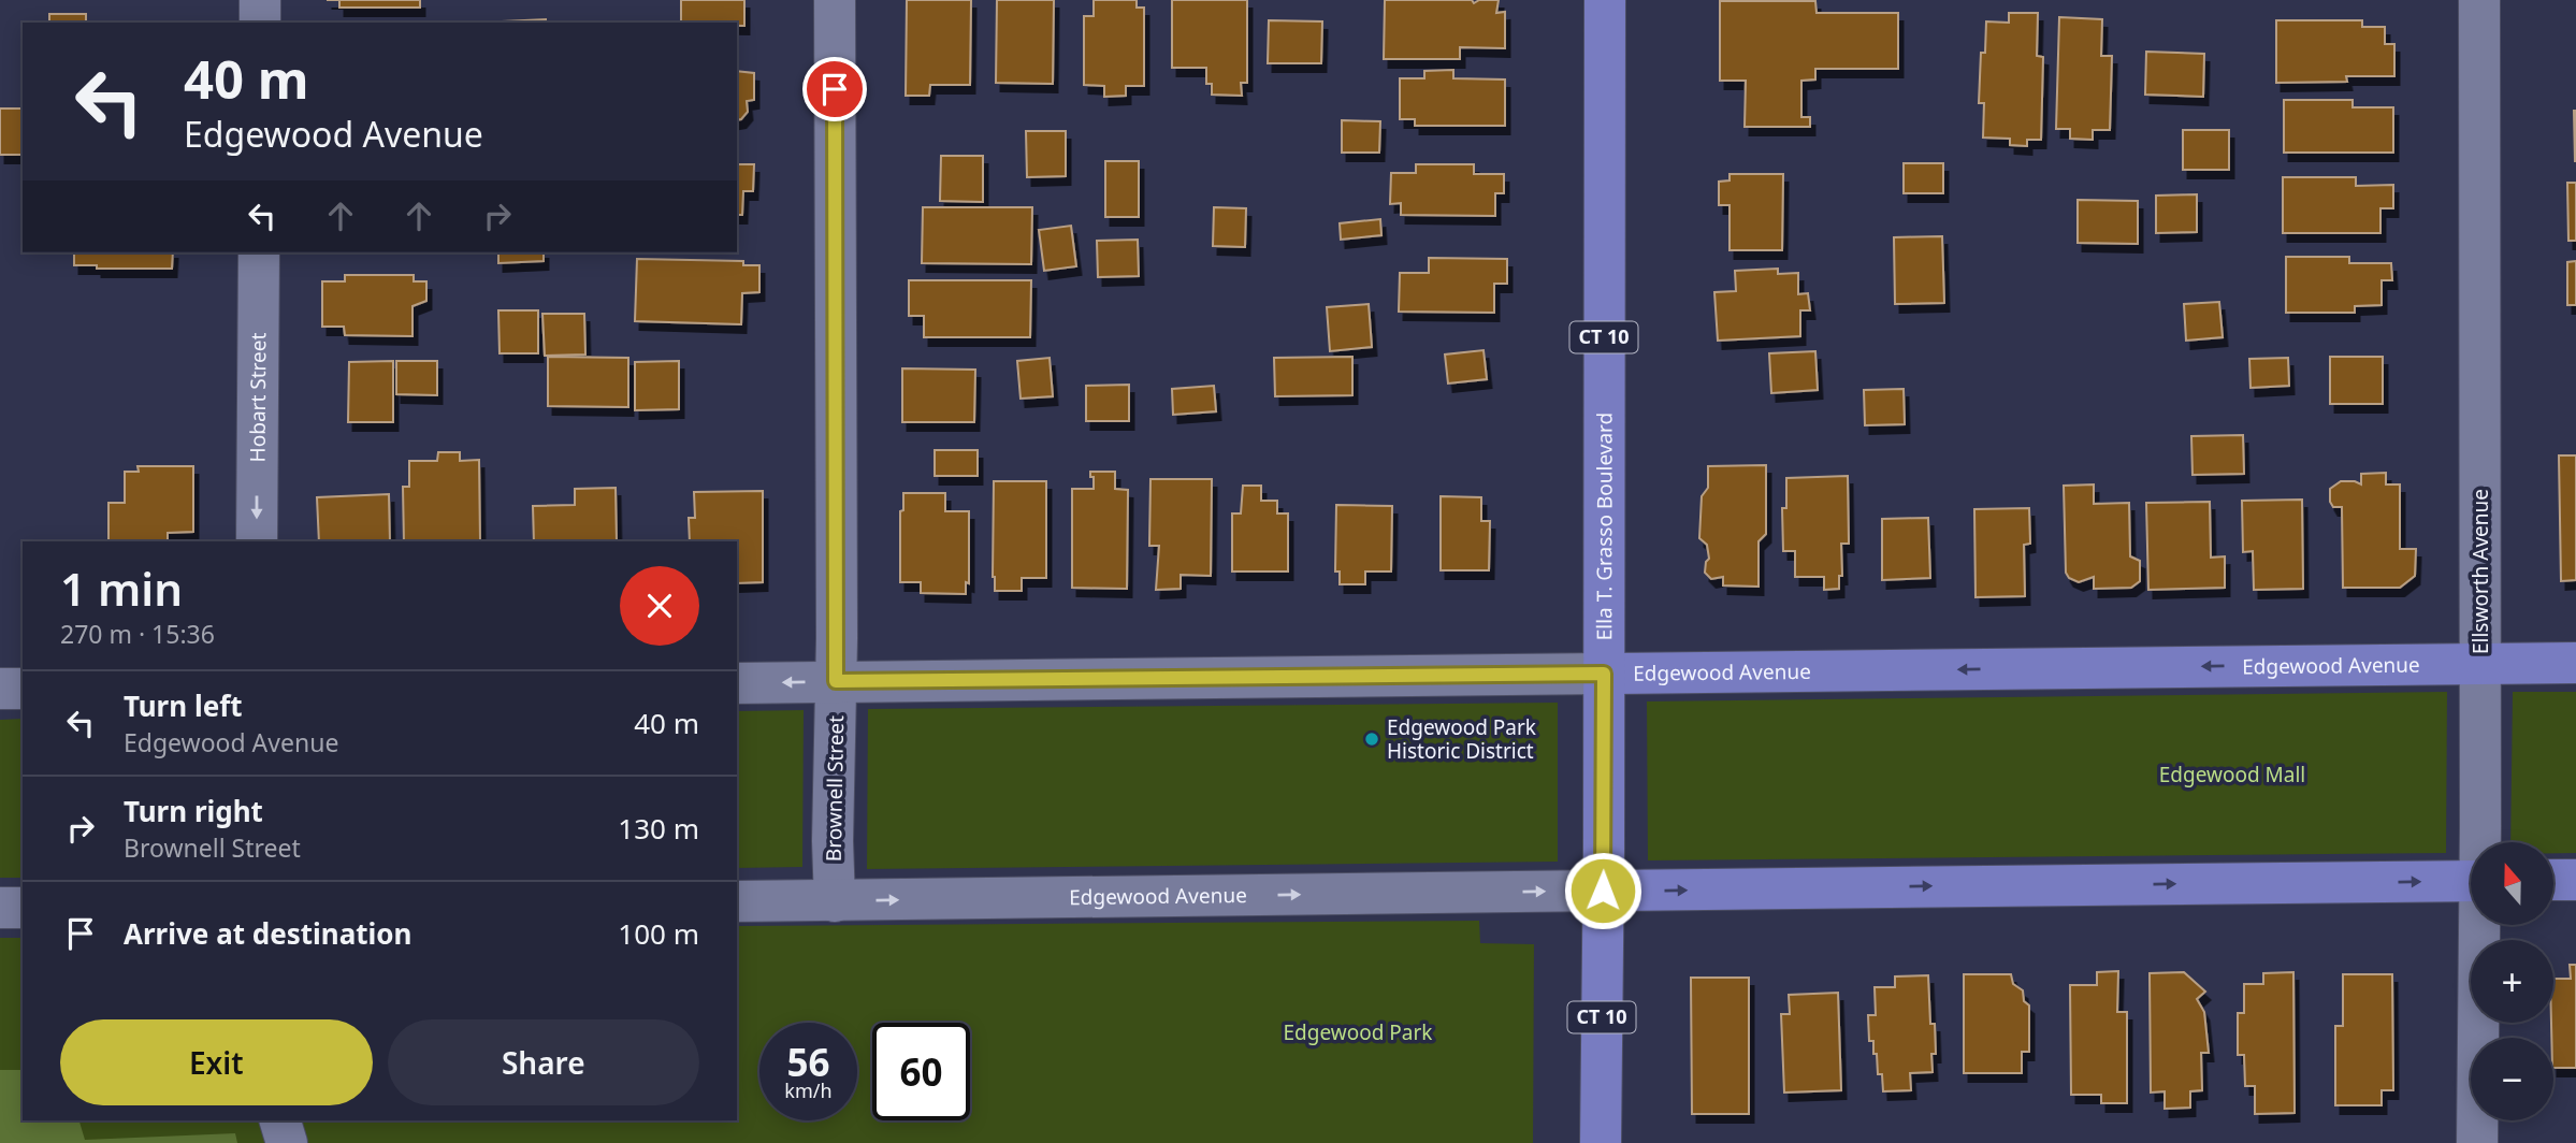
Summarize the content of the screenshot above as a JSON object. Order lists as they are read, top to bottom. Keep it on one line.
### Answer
{"streets":{"main road":["CT 10","Ella T. Grasso Boulevard","Edgewood Avenue"],"street":["Hobart Street","Ellsworth Avenue","Brownell Street"]},"crossings":[["Ella T. Grasso Boulevard","Edgewood Avenue"],["Ellsworth Avenue","Edgewood Avenue"],["Edgewood Avenue","Brownell Street"]],"one_way":["Hobart Street"],"parks":["Edgewood Mall","Edgewood Park"],"places":["Edgewood Park Historic District"],"north":"top","page":{"turn":["40 m","Edgewood Avenue"],"heading":["1 min","270 m · 15:36"],"list":[{"name":"Turn left","note":"Edgewood Avenue","value":"40 m"},{"name":"Turn right","note":"Brownell Street","value":"130 m"},{"name":"Arrive at destination","value":"100 m"}],"map_buttons":["+","−"],"buttons":["Exit","Share"],"speed":"56 km/h","limit":"60"}}
